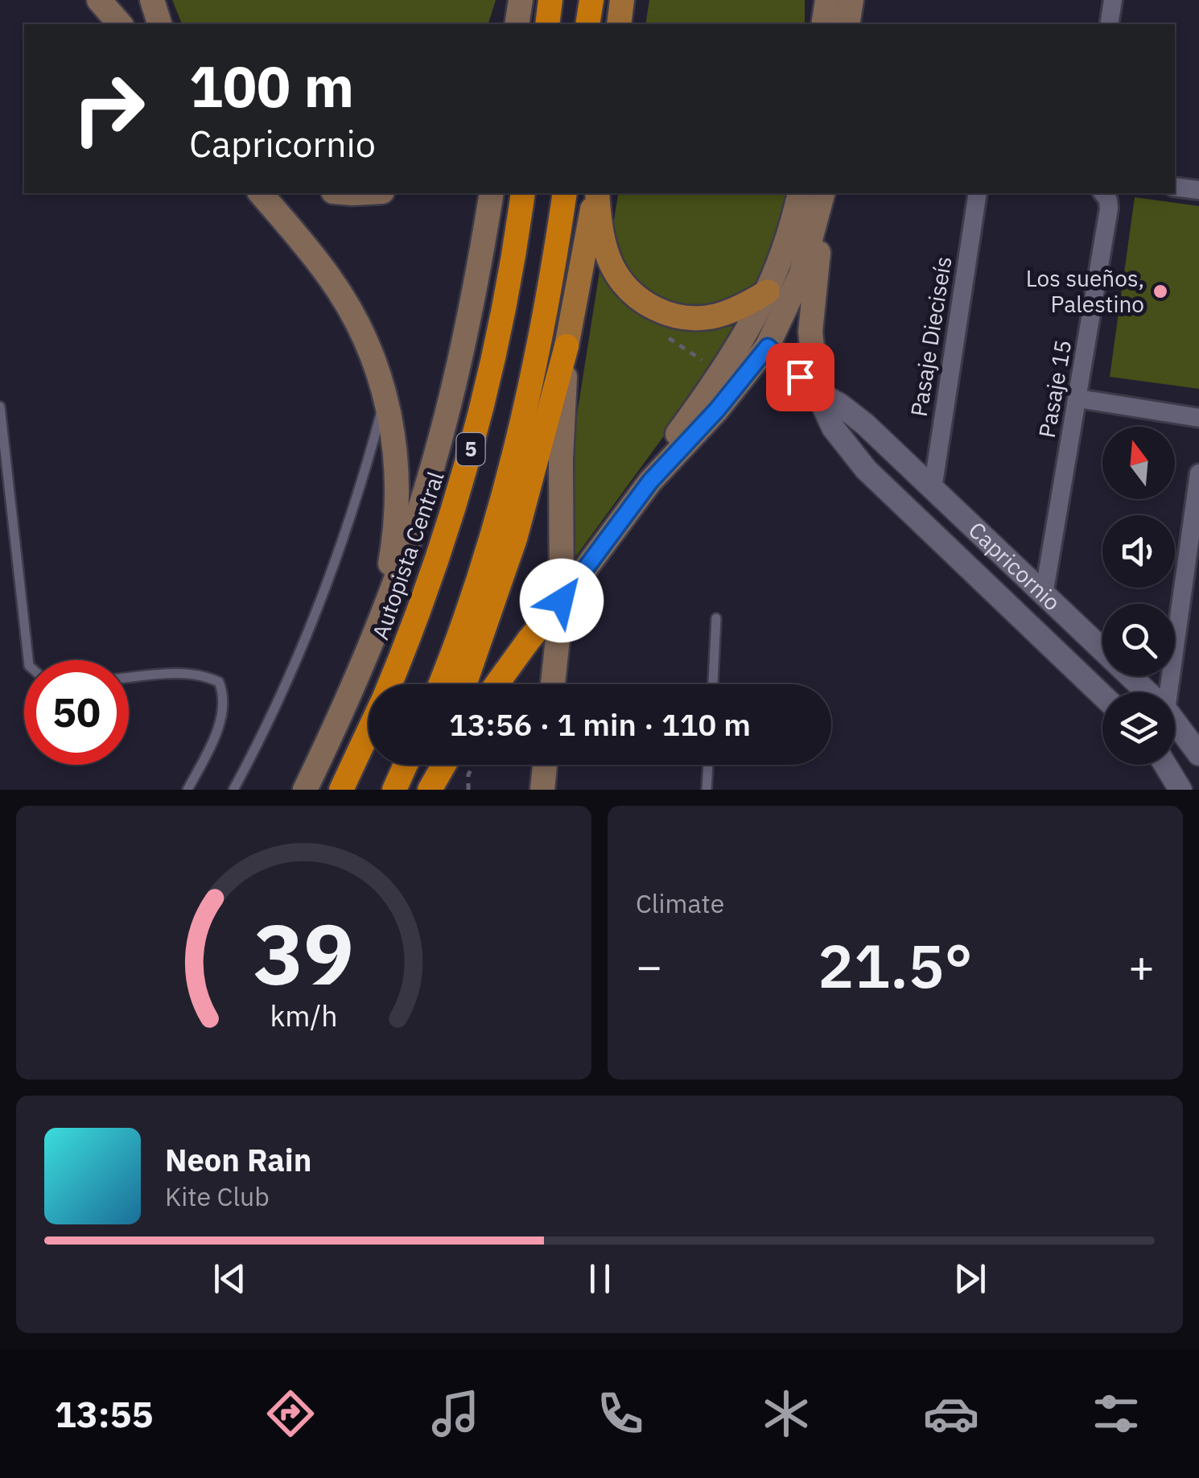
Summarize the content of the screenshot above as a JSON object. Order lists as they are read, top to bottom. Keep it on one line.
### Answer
{"streets":{"highway":["5","Autopista Central"],"street":["Pasaje Dieciseís","Pasaje 15","Capricornio"]},"crossings":[["Pasaje Dieciseís","Capricornio"],["Pasaje 15","Capricornio"]],"places":["Los sueños, Palestino"],"north":"top","page":{"turn":["100 m","Capricornio"],"limit":"50","trip":"13:56 · 1 min · 110 m","tile":"Climate","heat":["−","21.5°","+"],"song":["Neon Rain","Kite Club"],"tabs":"13:55","gauge":["39","km/h"]}}
